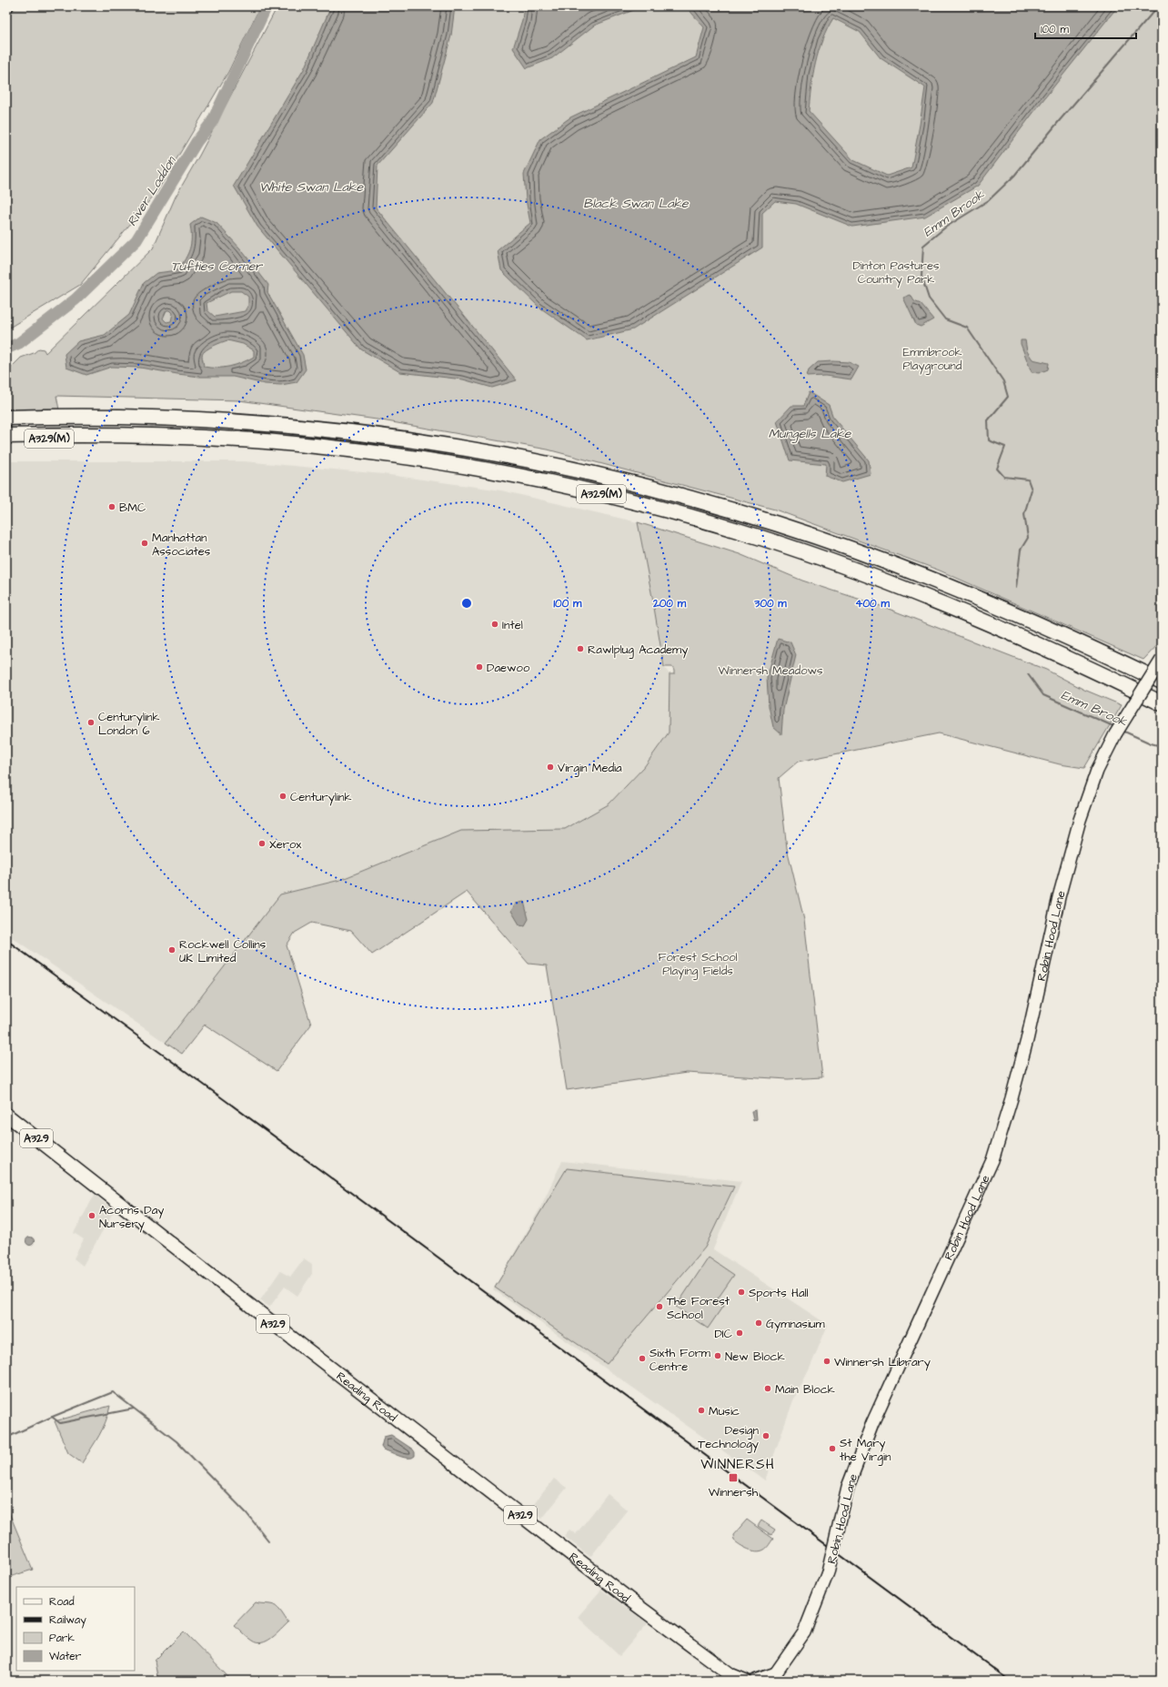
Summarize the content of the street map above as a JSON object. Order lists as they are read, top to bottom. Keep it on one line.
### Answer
{"streets":{"highway":["A329(M)"],"main road":["Robin Hood Lane","A329","Reading Road"]},"districts":["WINNERSH"],"water":["White Swan Lake","River Loddon","Black Swan Lake","Emm Brook","Tufties Corner","Mungells Lake"],"parks":["Dinton Pastures Country Park","Emmbrook Playground","Winnersh Meadows","Forest School Playing Fields"],"places":{"other":["BMC","Manhattan Associates","Intel","Rawlplug Academy","Daewoo","Centurylink London 6","Virgin Media","Centurylink","Xerox","Rockwell Collins UK Limited","Acorns Day Nursery","Sports Hall","The Forest School","Gymnasium","DIC","New Block","Sixth Form Centre","Winnersh Library","Main Block","Music","Design Technology","St Mary the Virgin"],"transit":["Winnersh"]},"legend":["Road","Railway","Park","Water"],"scale_bar":"100 m","rings":["100 m","200 m","300 m","400 m"]}
